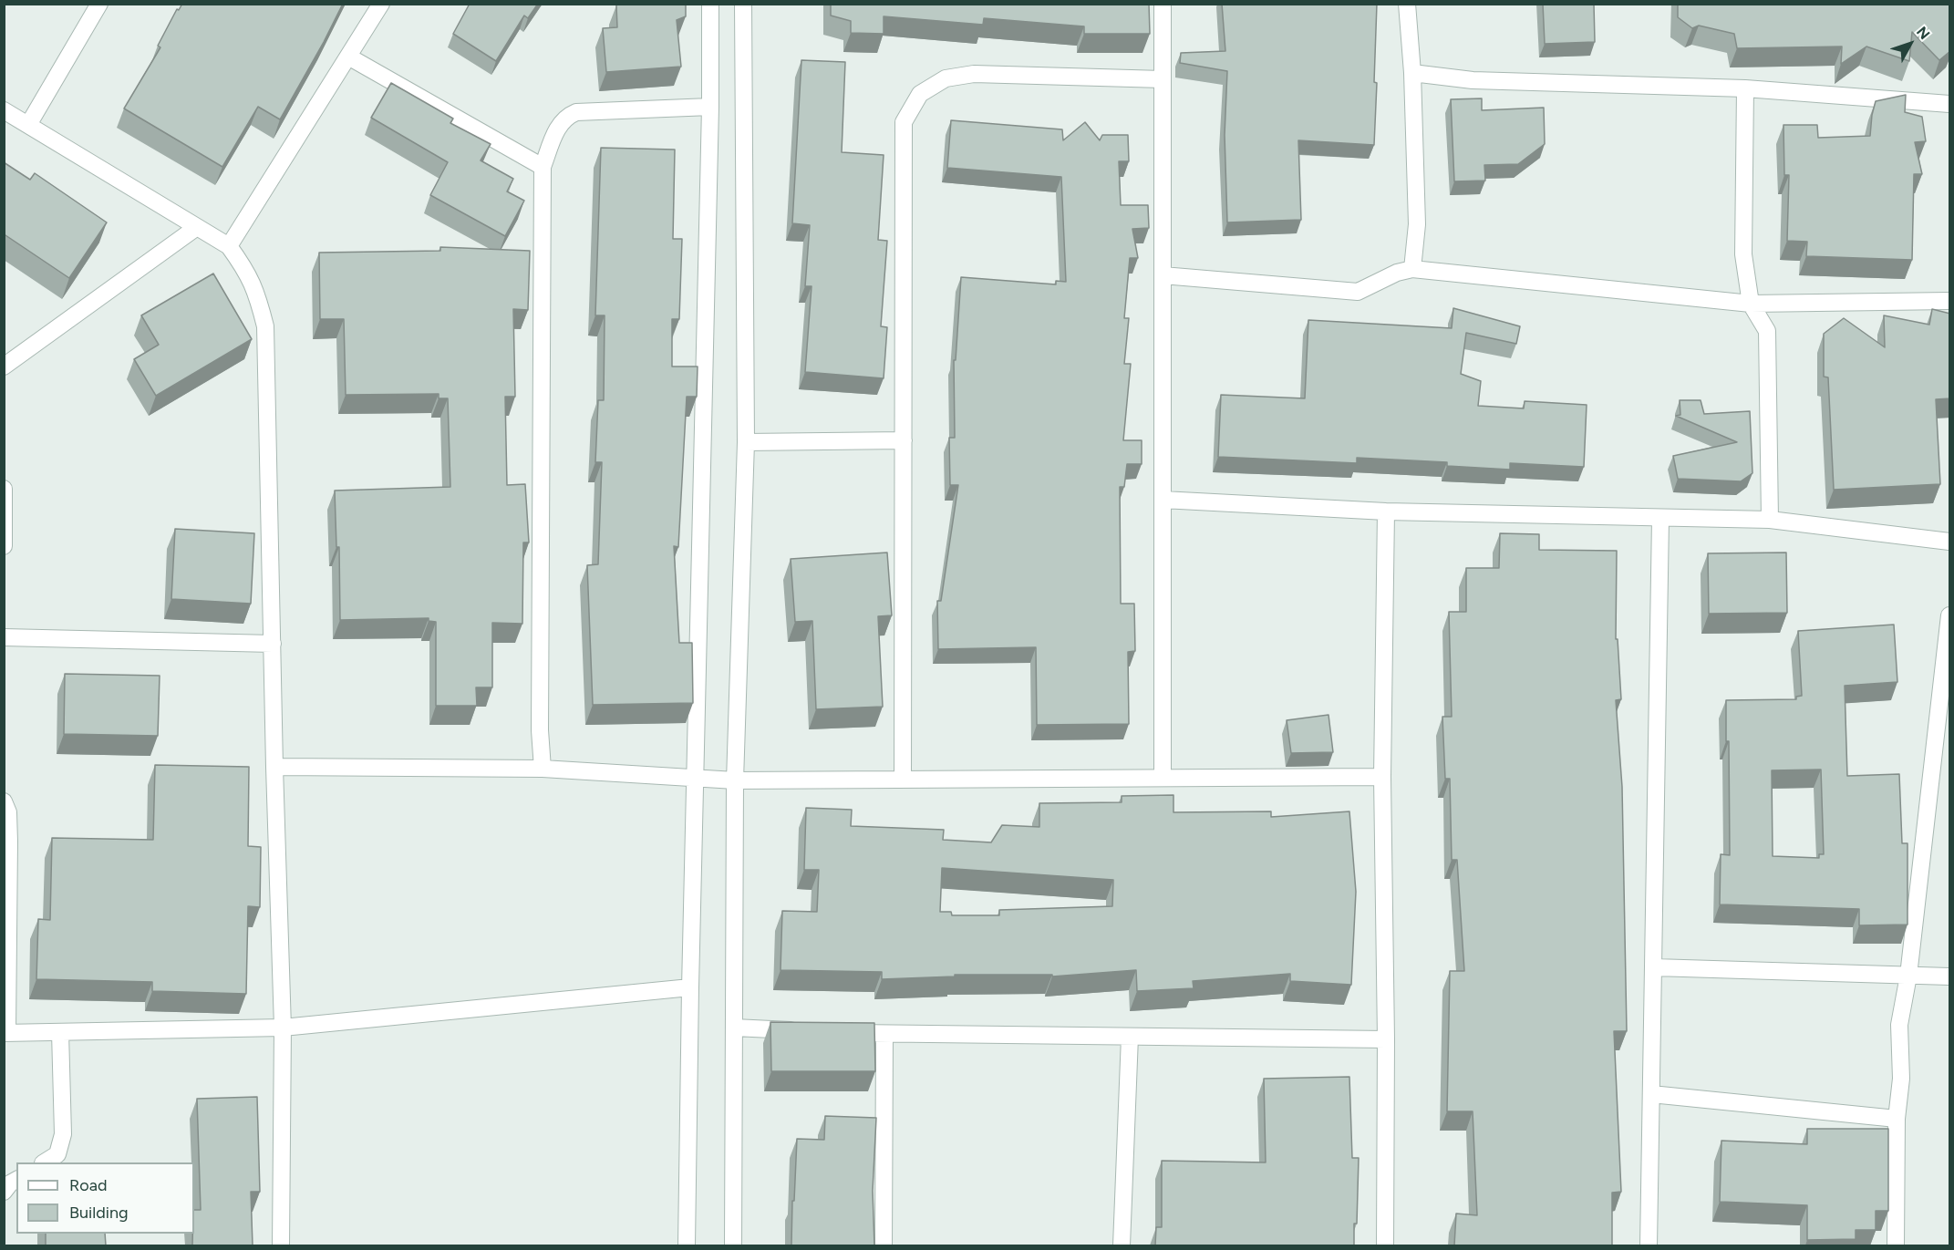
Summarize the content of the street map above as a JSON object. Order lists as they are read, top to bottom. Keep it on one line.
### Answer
{"legend":["Road","Building"],"north":"top right"}
